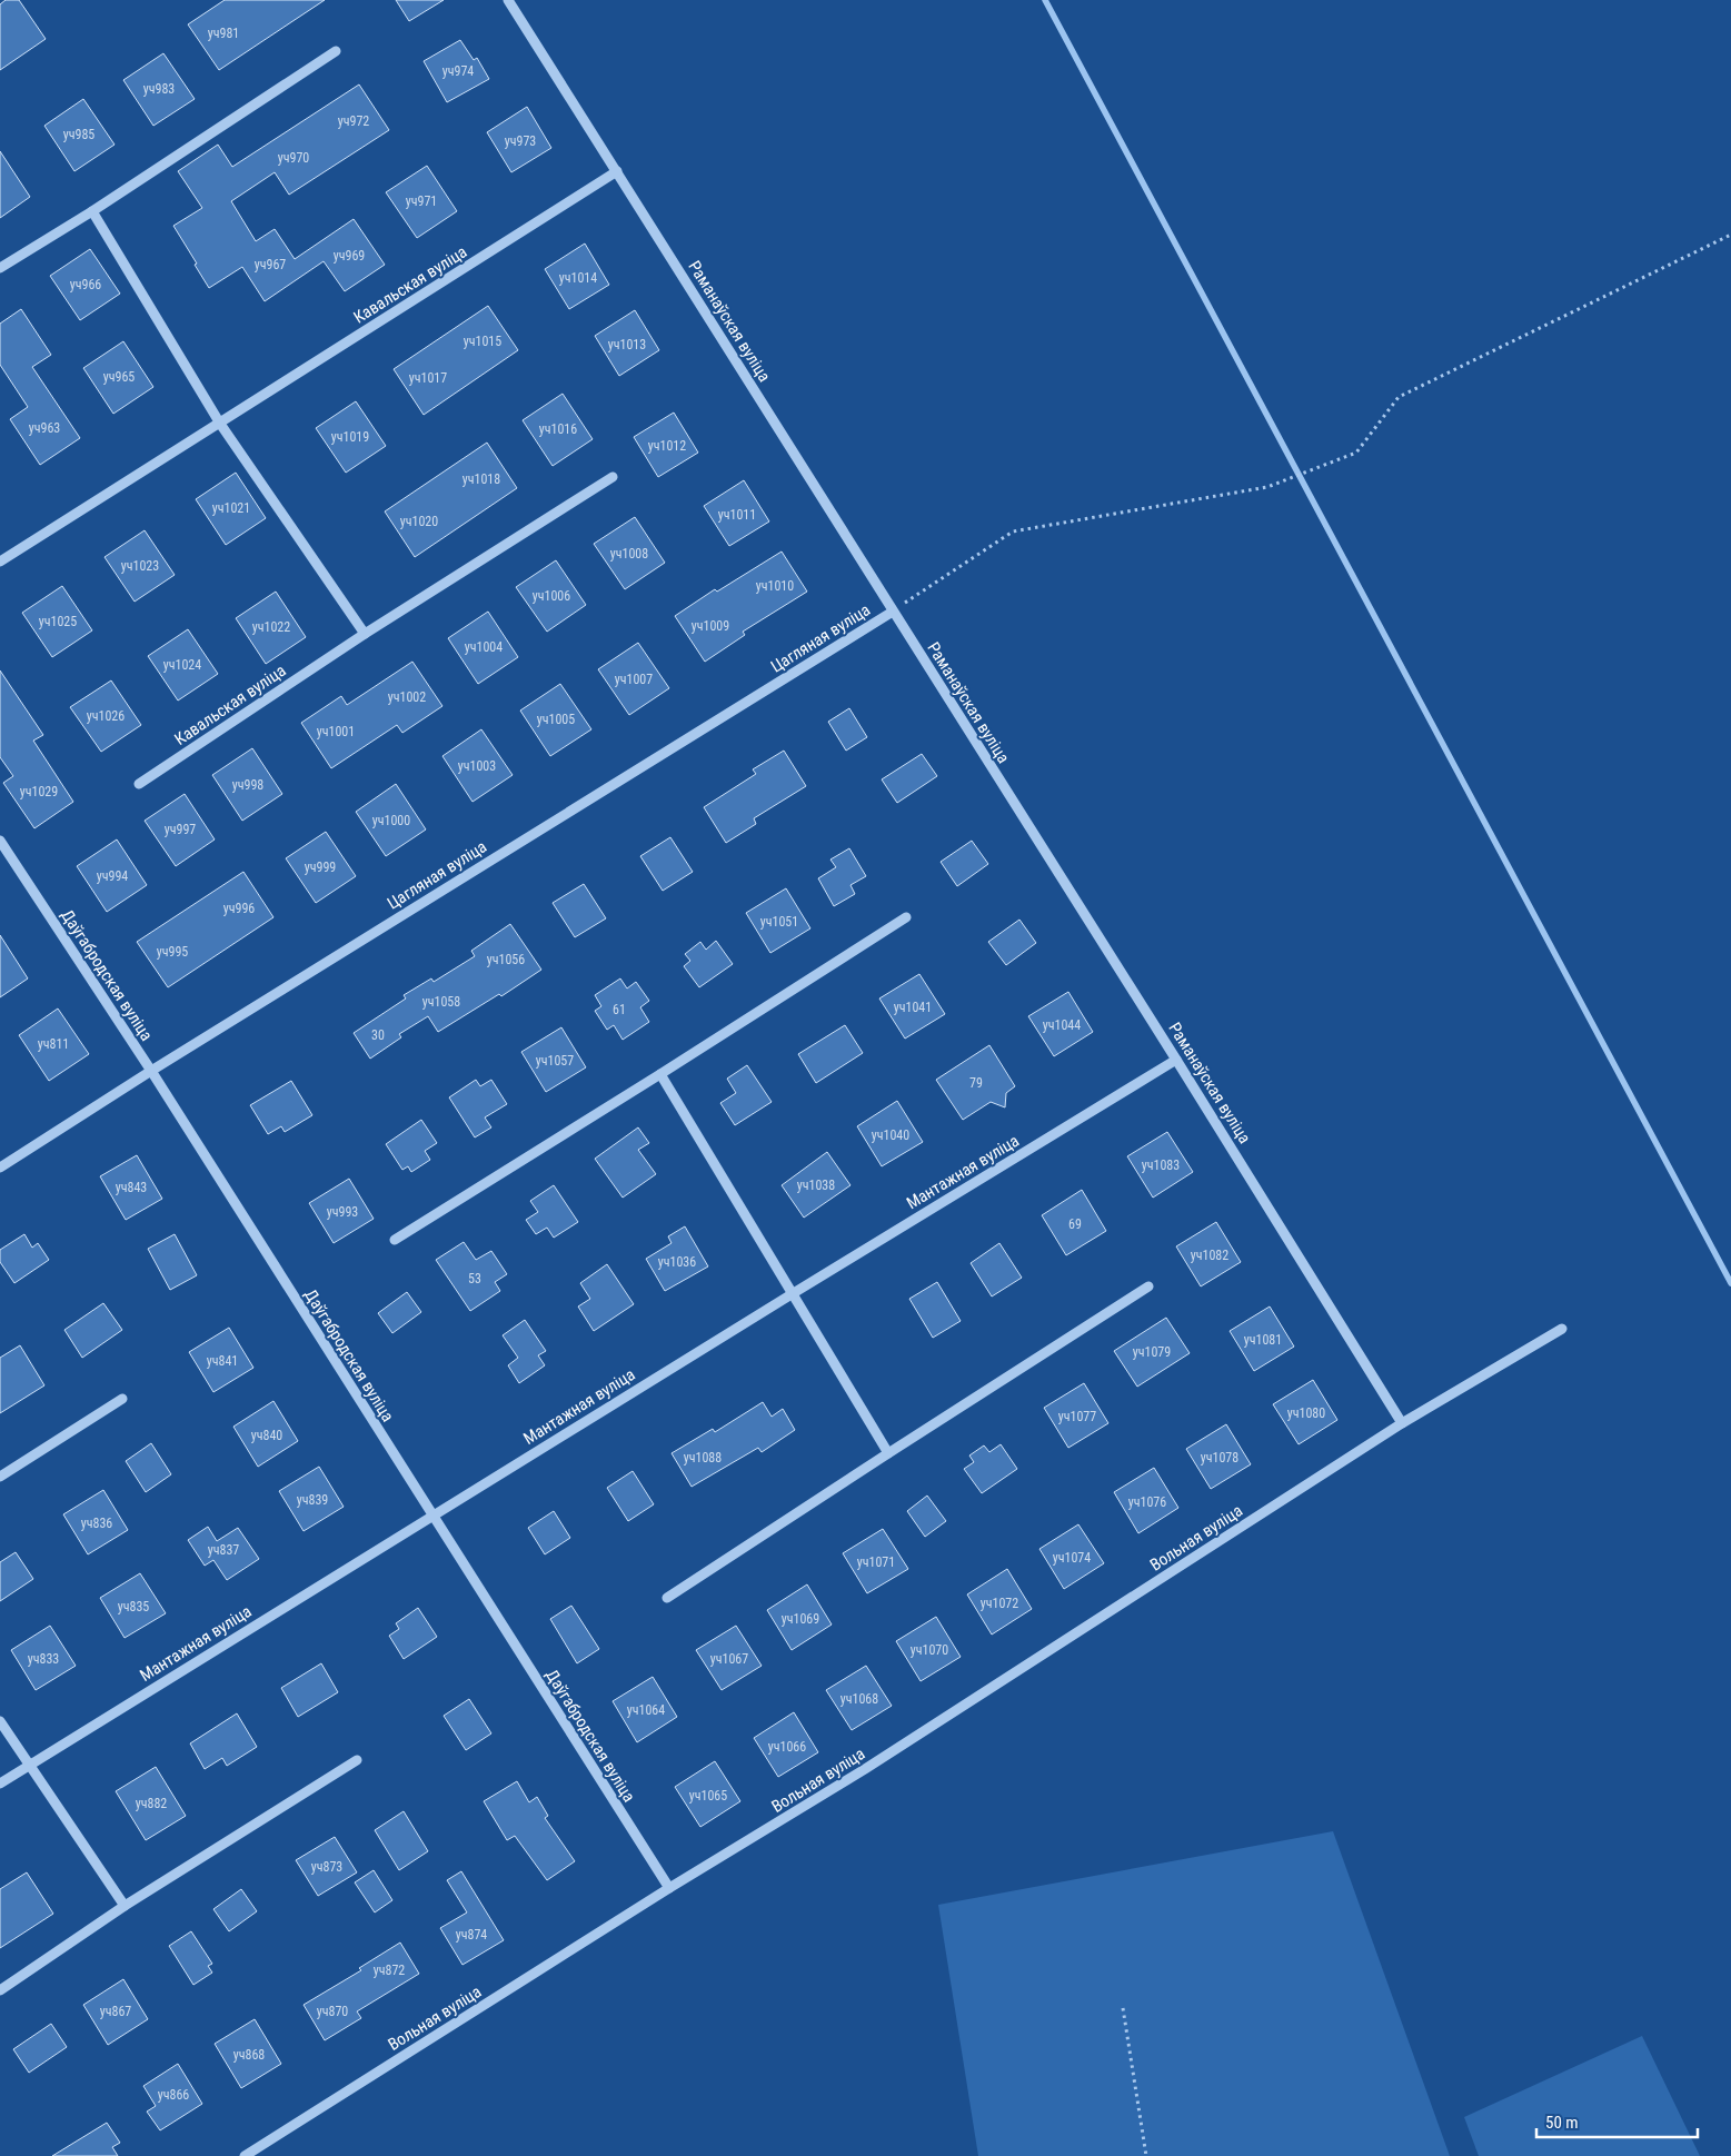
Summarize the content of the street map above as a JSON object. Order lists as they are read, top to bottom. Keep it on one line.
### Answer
{"streets":{"street":["Кавальская вуліца","Раманаўская вуліца","Цагляная вуліца","Даўгабродская вуліца","Мантажная вуліца","Вольная вуліца"]},"crossings":[["Кавальская вуліца","Раманаўская вуліца"],["Раманаўская вуліца","Цагляная вуліца"],["Раманаўская вуліца","Мантажная вуліца"],["Раманаўская вуліца","Вольная вуліца"],["Цагляная вуліца","Даўгабродская вуліца"],["Даўгабродская вуліца","Мантажная вуліца"],["Даўгабродская вуліца","Вольная вуліца"]],"house_numbers":["уч981","уч974","уч983","уч972","уч985","уч973","уч970","уч971","уч969","уч967","уч1014","уч966","уч1015","уч1013","уч965","уч1017","уч963","уч1016","уч1019","уч1012","уч1018","уч1021","уч1011","уч1020","уч1008","уч1023","уч1010","уч1006","уч1025","уч1009","уч1022","уч1004","уч1024","уч1007","уч1002","уч1026","уч1005","уч1001","уч1003","уч998","уч1029","уч1000","уч997","уч999","уч994","уч996","уч1051","уч995","уч1056","уч1058","уч1041","61","уч1044","30","уч811","уч1057","79","уч1040","уч1083","уч1038","уч843","уч993","69","уч1082","уч1036","53","уч1081","уч1079","уч841","уч1080","уч1077","уч840","уч1088","уч1078","уч839","уч1076","уч836","уч837","уч1074","уч1071","уч1072","уч835","уч1069","уч1070","уч833","уч1067","уч1068","уч1064","уч1066","уч1065","уч882","уч873","уч874","уч872","уч867","уч870","уч868","уч866"],"scale_bar":"50 m"}
